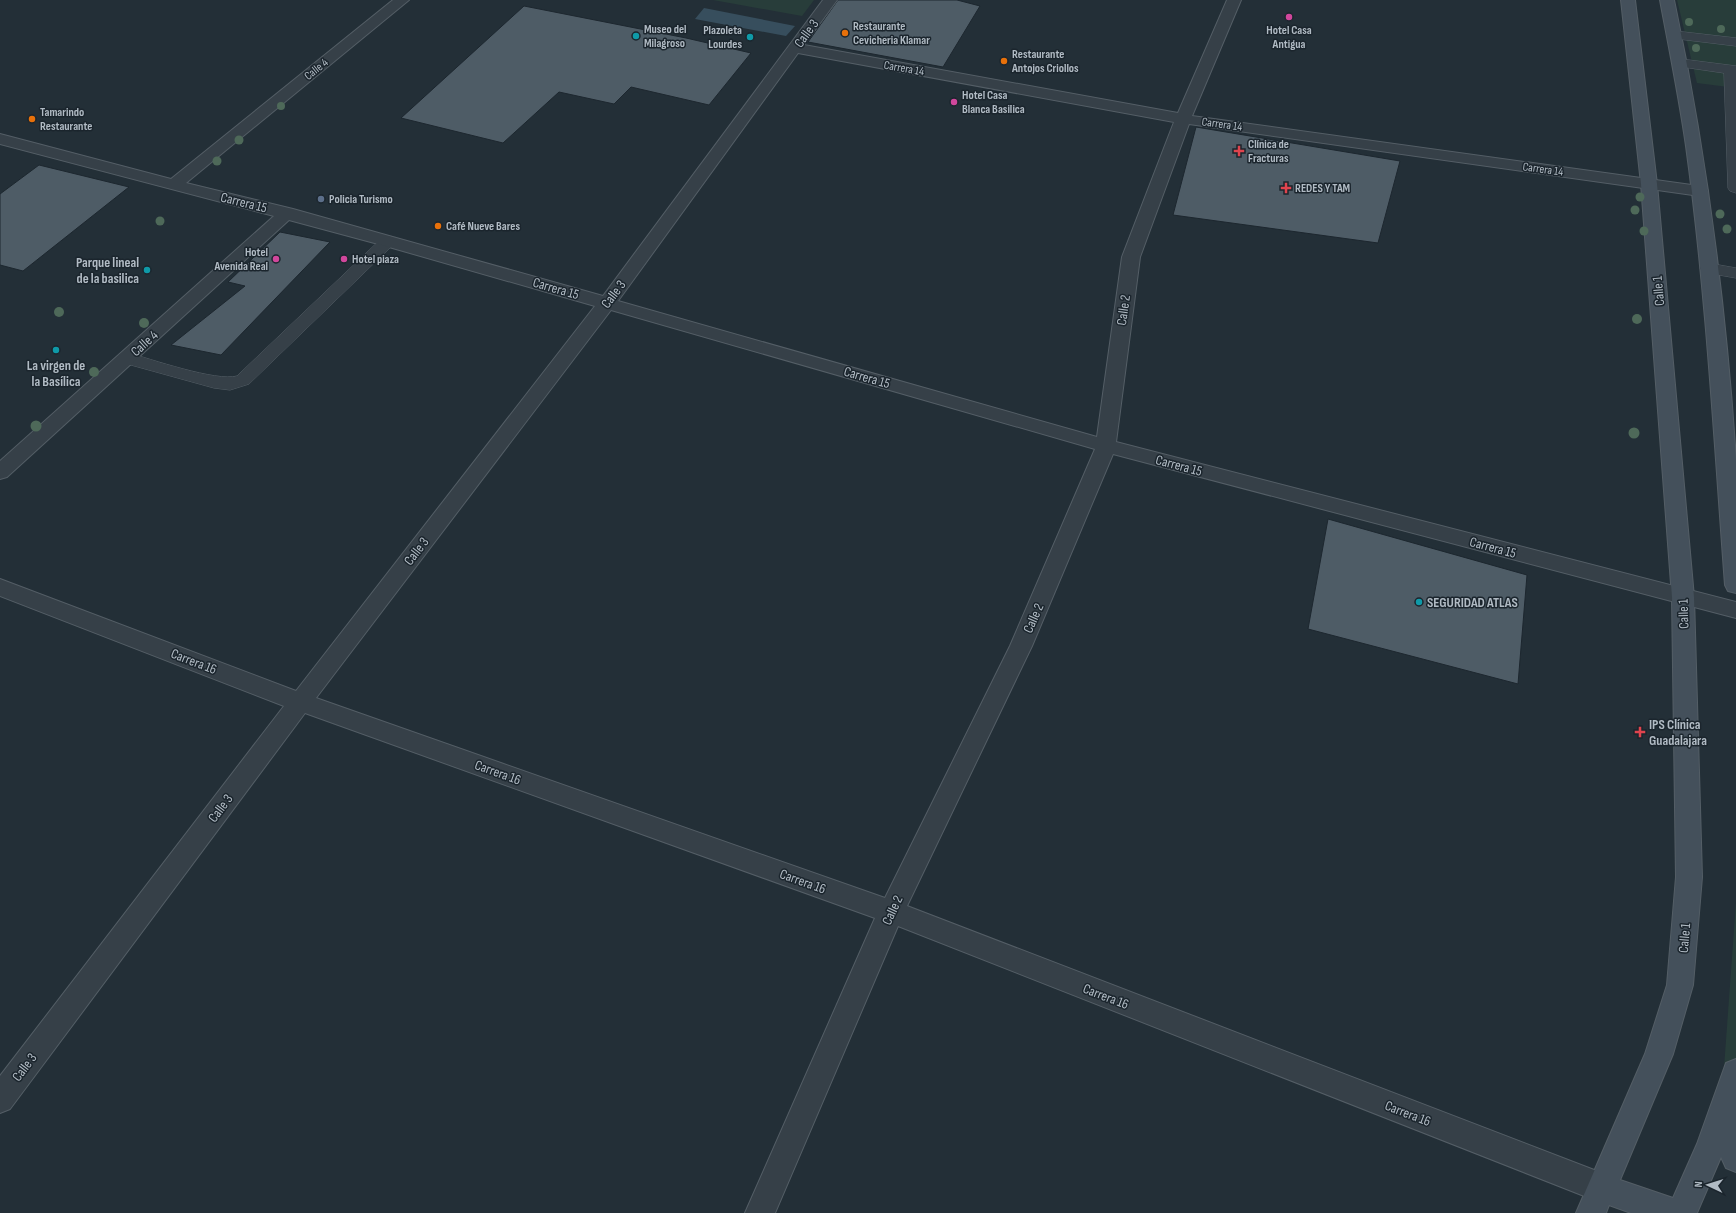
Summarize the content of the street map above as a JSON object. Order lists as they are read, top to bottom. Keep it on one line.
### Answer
{"streets":{"main road":["Calle 1"],"street":["Calle 3","Carrera 14","Calle 4","Carrera 15","Calle 2","Carrera 16"]},"crossings":[["Calle 3","Carrera 14"],["Calle 3","Carrera 15"],["Calle 3","Carrera 16"],["Carrera 14","Calle 1"],["Carrera 14","Calle 2"],["Calle 4","Carrera 15"],["Carrera 15","Calle 1"],["Carrera 15","Calle 2"],["Calle 1","Carrera 16"],["Calle 2","Carrera 16"]],"places":{"other":["Hotel Casa Antigua","Restaurante Cevicheria Klamar","Museo del Milagroso","Plazoleta Lourdes","Restaurante Antojos Criollos","Hotel Casa Blanca Basilica","Tamarindo Restaurante","Policia Turismo","Café Nueve Bares","Hotel Avenida Real","Hotel piaza","Parque lineal de la basilica","La virgen de la Basílica","SEGURIDAD ATLAS"],"health":["Clínica de Fracturas","REDES Y TAM","IPS Clínica Guadalajara"]},"north":"left"}
